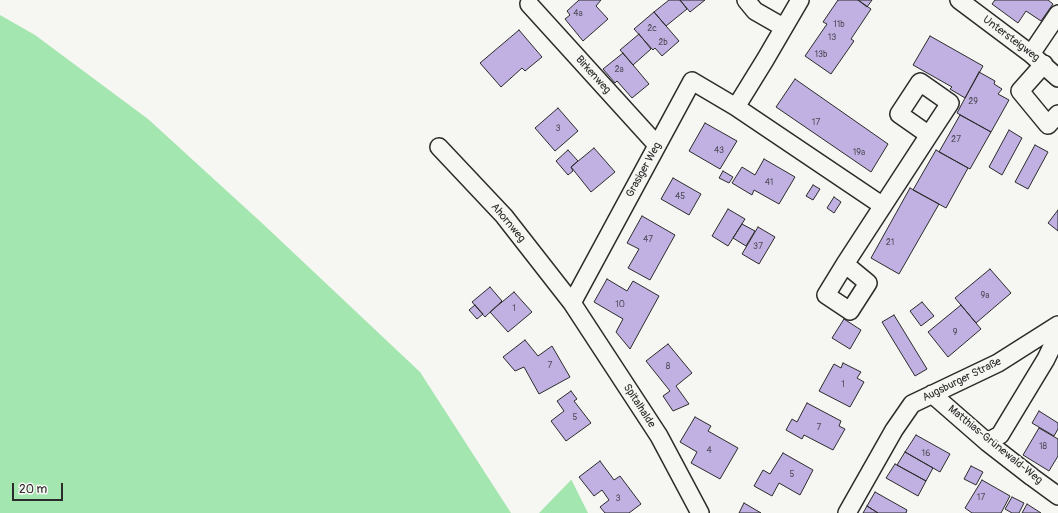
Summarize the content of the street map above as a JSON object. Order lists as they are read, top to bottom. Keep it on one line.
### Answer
{"streets":{"street":["Untersteigweg","Birkenweg","Grasiger Weg","Ahornweg","Augsburger Straße","Spitalhalde","Matthias-Grünewald-Weg"]},"crossings":[["Birkenweg","Grasiger Weg"],["Grasiger Weg","Ahornweg"],["Grasiger Weg","Spitalhalde"],["Ahornweg","Spitalhalde"],["Augsburger Straße","Matthias-Grünewald-Weg"]],"house_numbers":["4a","11b","2c","13","2b","13b","2a","29","17","3","27","43","19a","41","45","47","21","37","9a","10","1","9","7","8","1","5","7","18","4","16","5","17","3"],"scale_bar":"20 m"}
